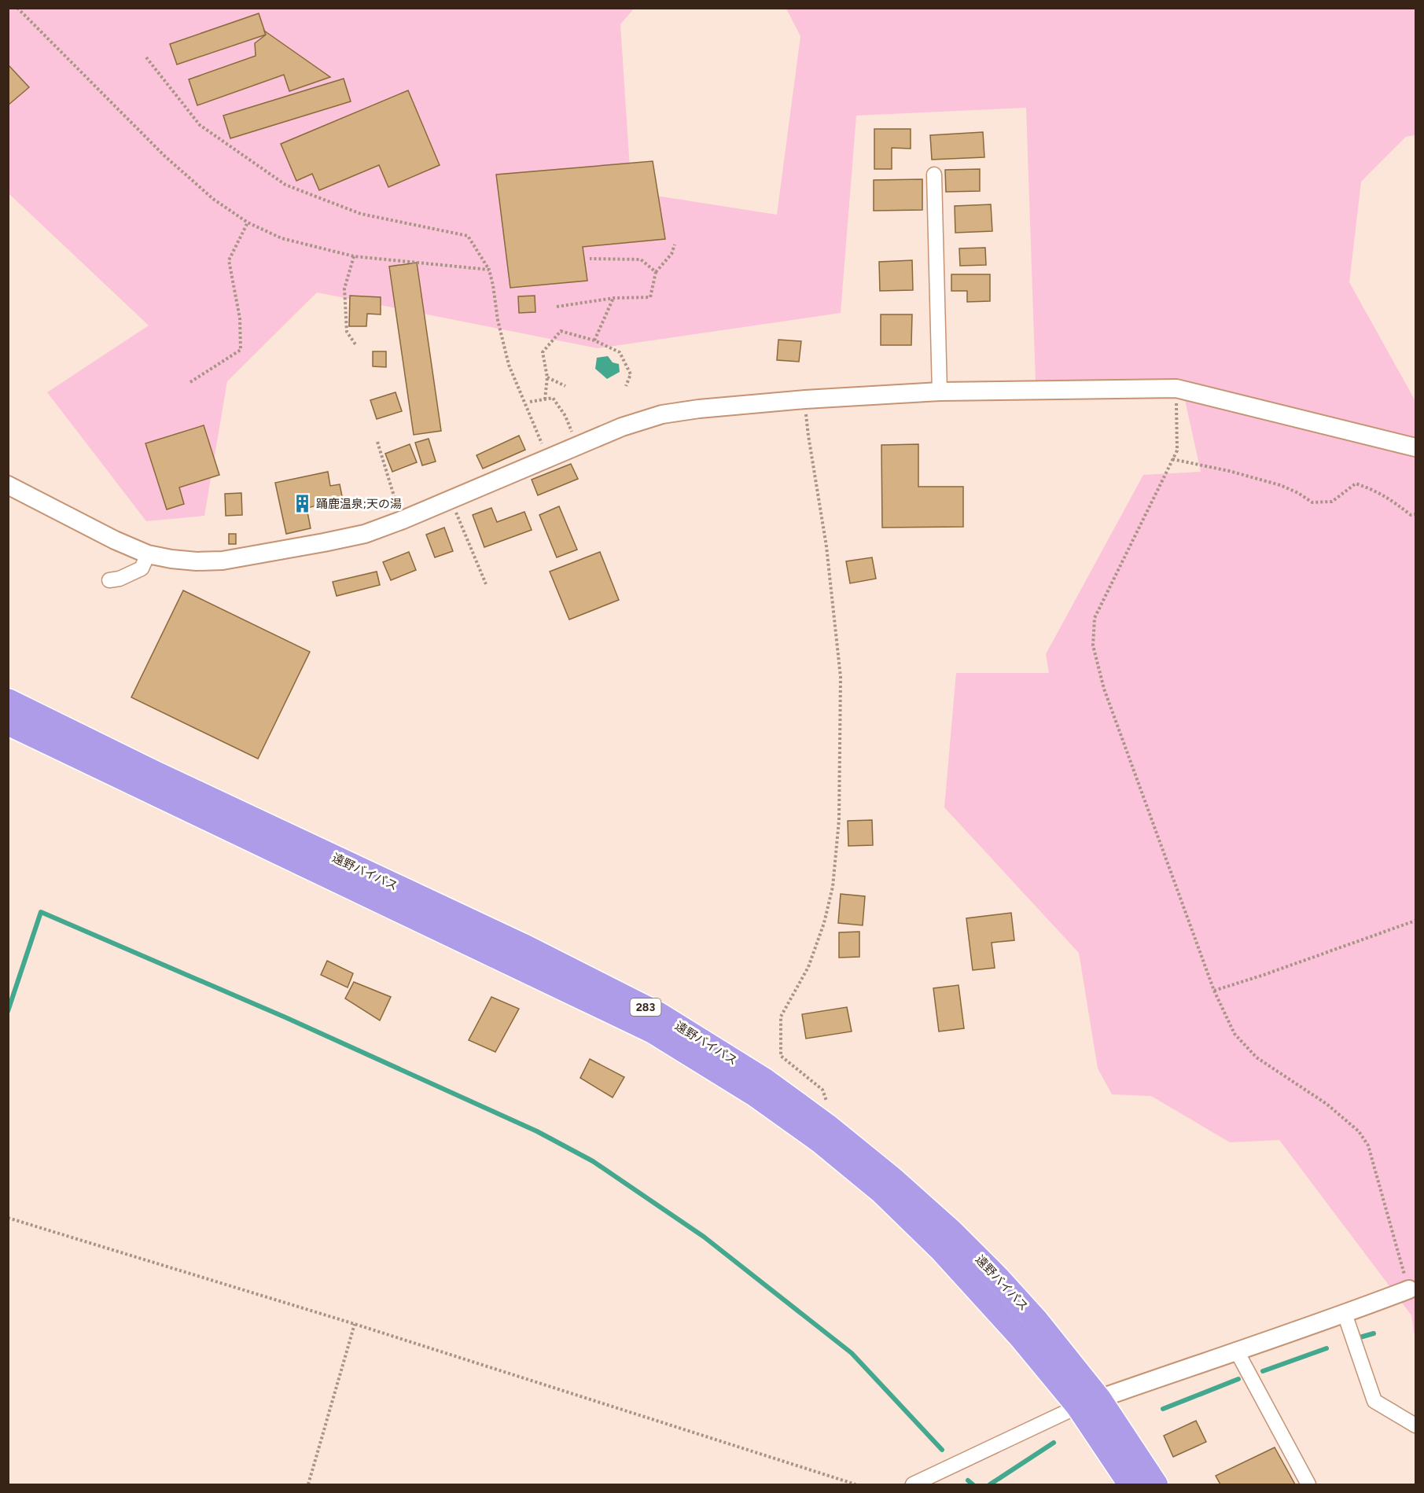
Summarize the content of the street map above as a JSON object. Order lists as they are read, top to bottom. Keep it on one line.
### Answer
{"streets":{"highway":["遠野バイパス","283"]},"places":{"building":["踊鹿温泉;天の湯"]}}
